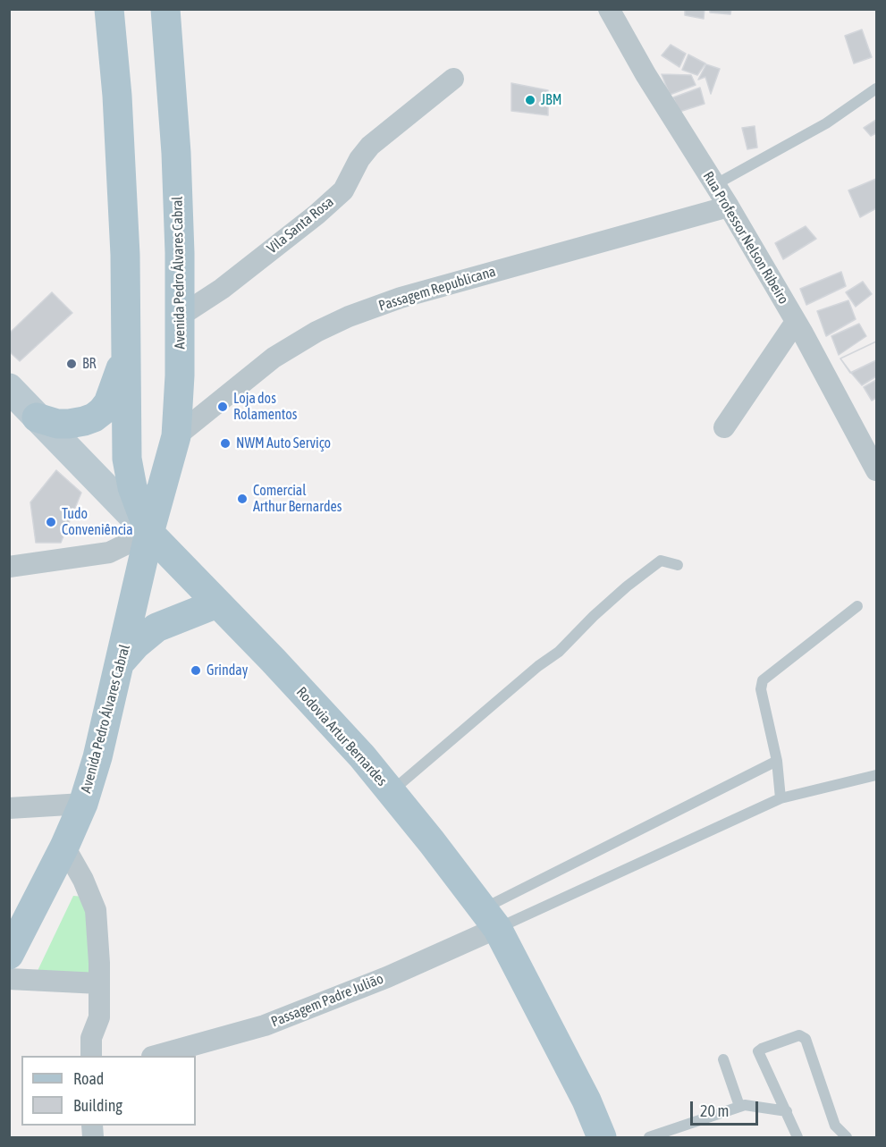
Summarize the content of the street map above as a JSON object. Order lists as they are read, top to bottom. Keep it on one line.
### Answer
{"streets":{"main road":["Avenida Pedro Álvares Cabral","Rodovia Artur Bernardes"],"street":["Vila Santa Rosa","Rua Professor Nelson Ribeiro","Passagem Republicana","Passagem Padre Julião"]},"crossings":[["Vila Santa Rosa","Avenida Pedro Álvares Cabral"],["Rua Professor Nelson Ribeiro","Passagem Republicana"],["Avenida Pedro Álvares Cabral","Passagem Republicana"],["Avenida Pedro Álvares Cabral","Rodovia Artur Bernardes"],["Rodovia Artur Bernardes","Passagem Padre Julião"]],"places":["JBM","BR","Loja dos Rolamentos","NWM Auto Serviço","Comercial Arthur Bernardes","Tudo Conveniência","Grinday"],"legend":["Road","Building"],"scale_bar":"20 m"}
